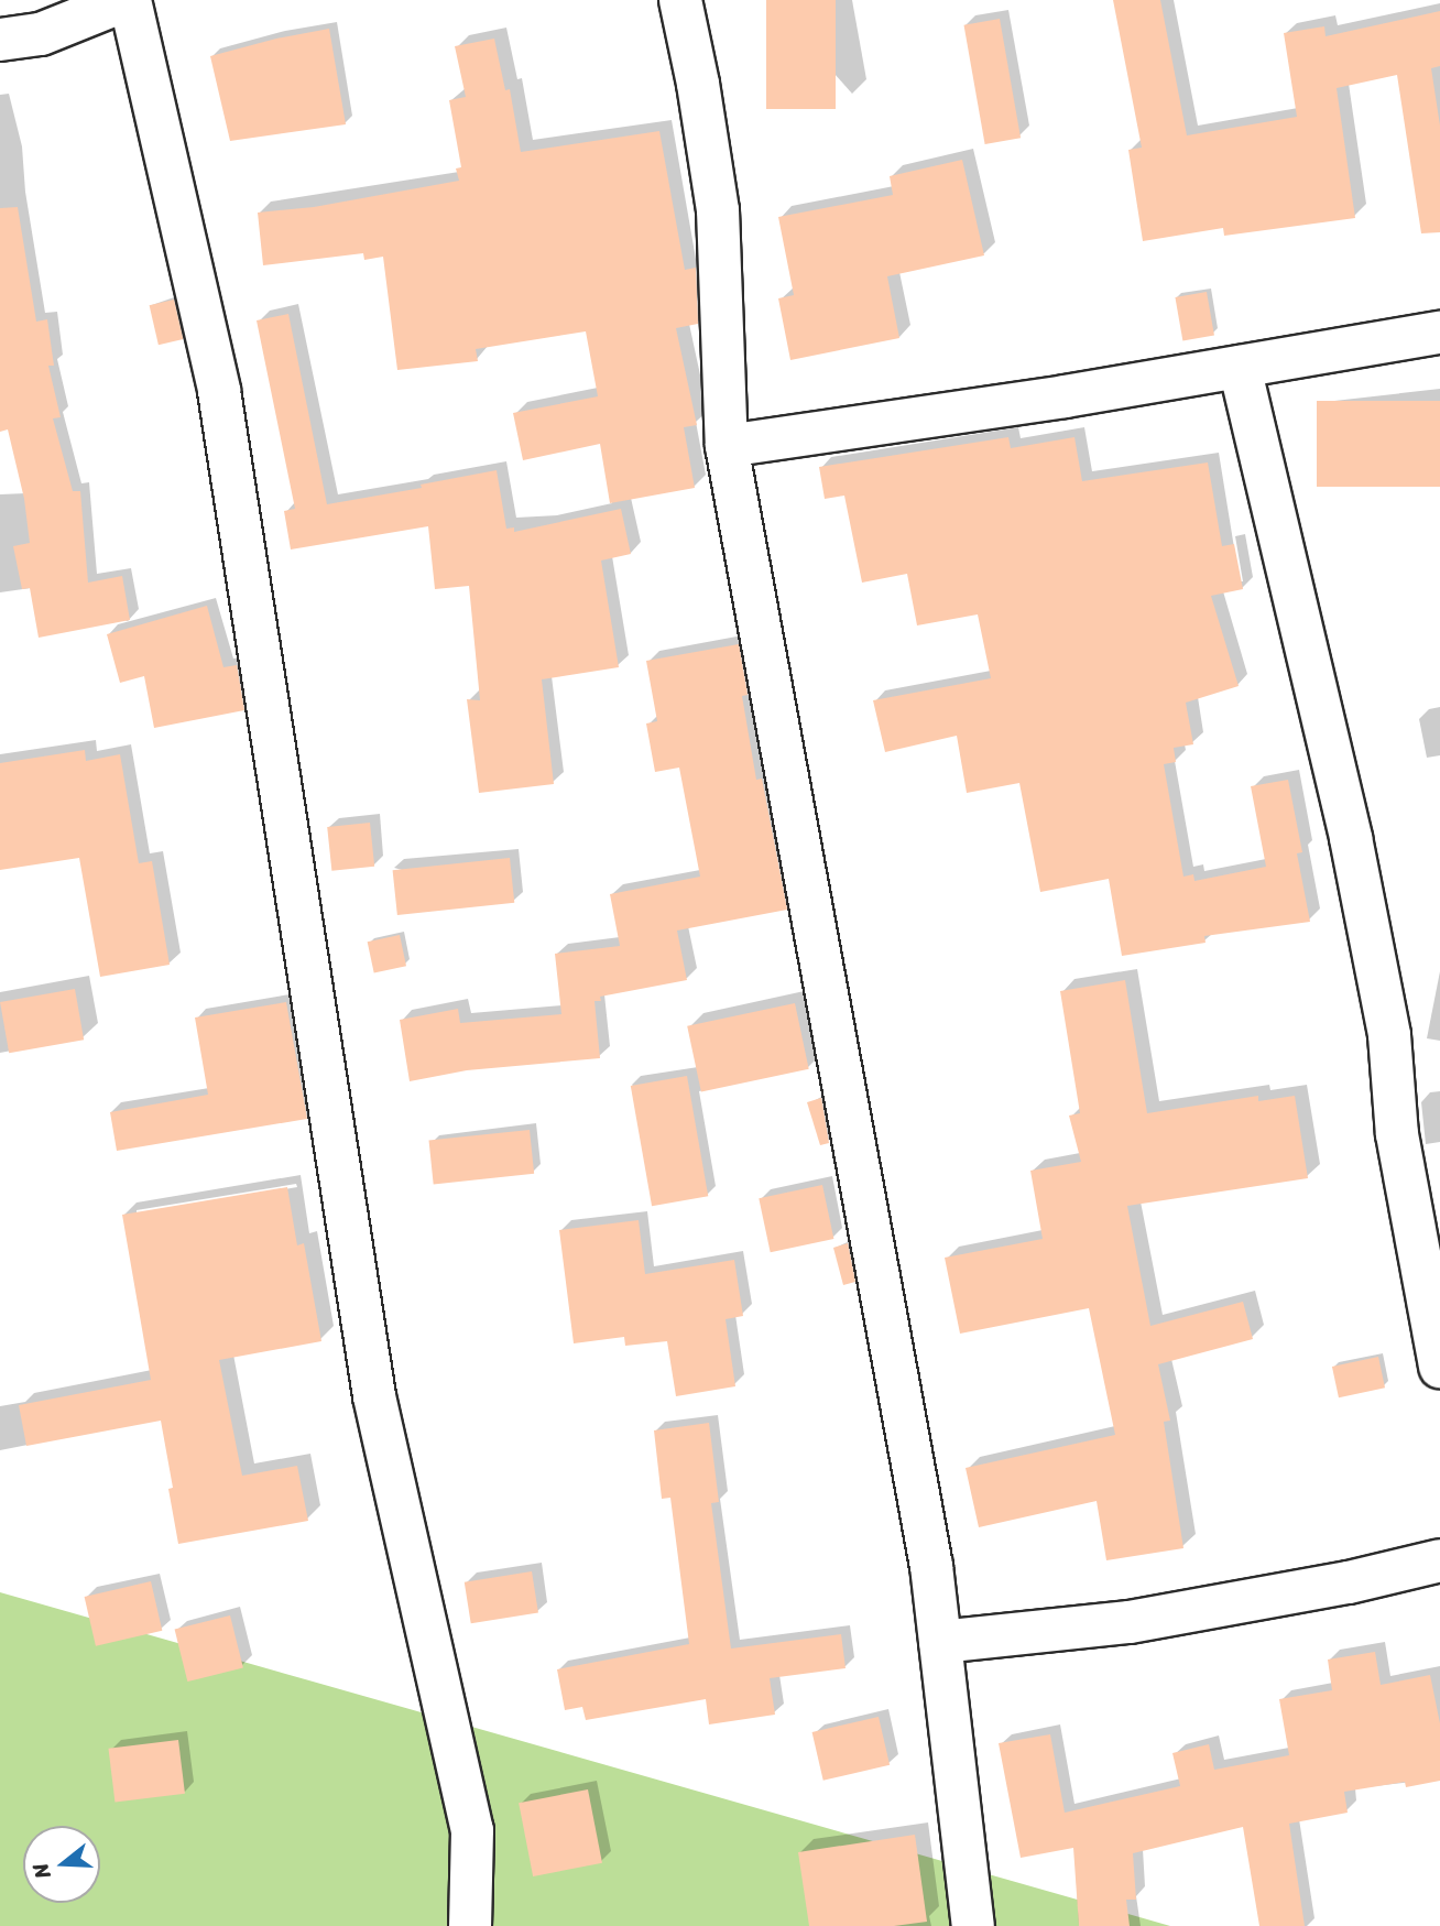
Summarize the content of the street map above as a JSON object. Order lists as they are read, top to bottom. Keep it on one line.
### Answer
{"north":"left"}
